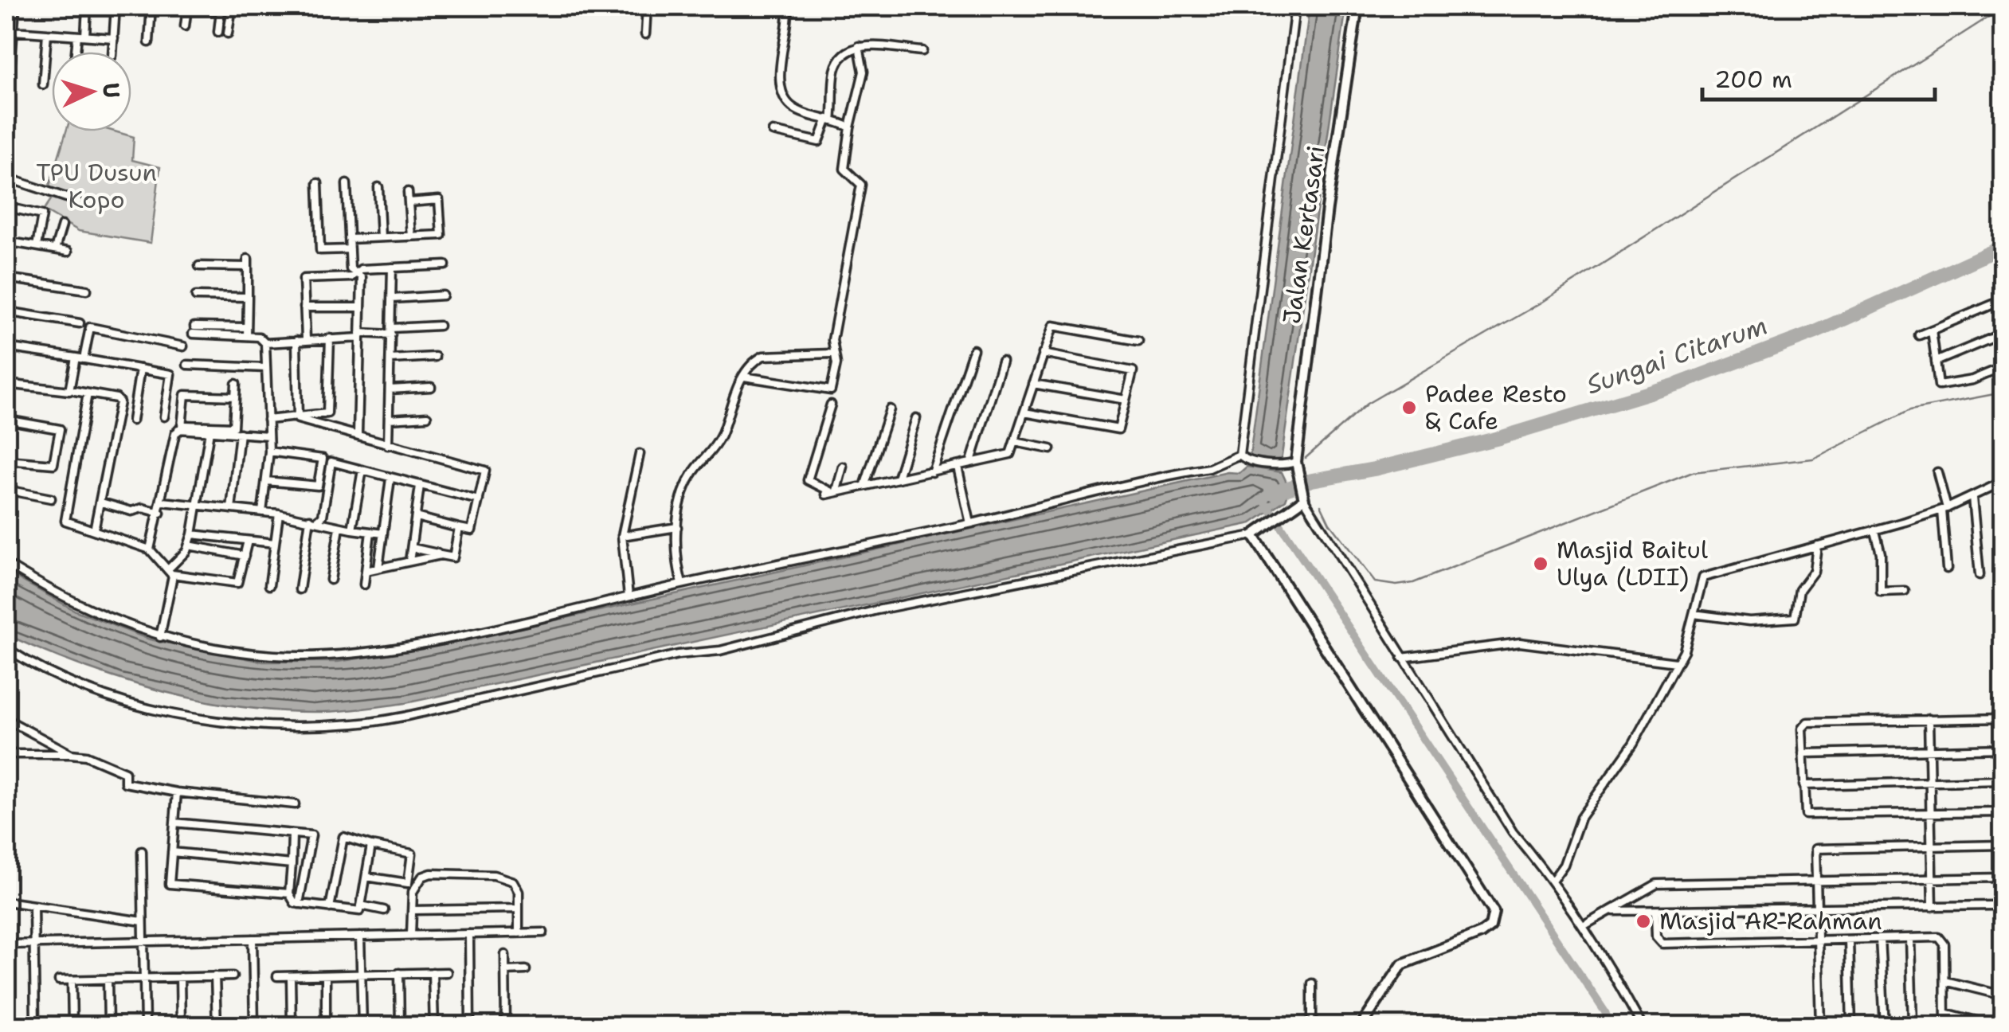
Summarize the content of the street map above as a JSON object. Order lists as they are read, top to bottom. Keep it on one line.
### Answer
{"streets":{"street":["Jalan Kertasari"]},"water":["Sungai Citarum"],"parks":["TPU Dusun Kopo"],"places":["Padee Resto & Cafe","Masjid Baitul Ulya (LDII)","Masjid AR-Rahman"],"scale_bar":"200 m","north":"right"}
